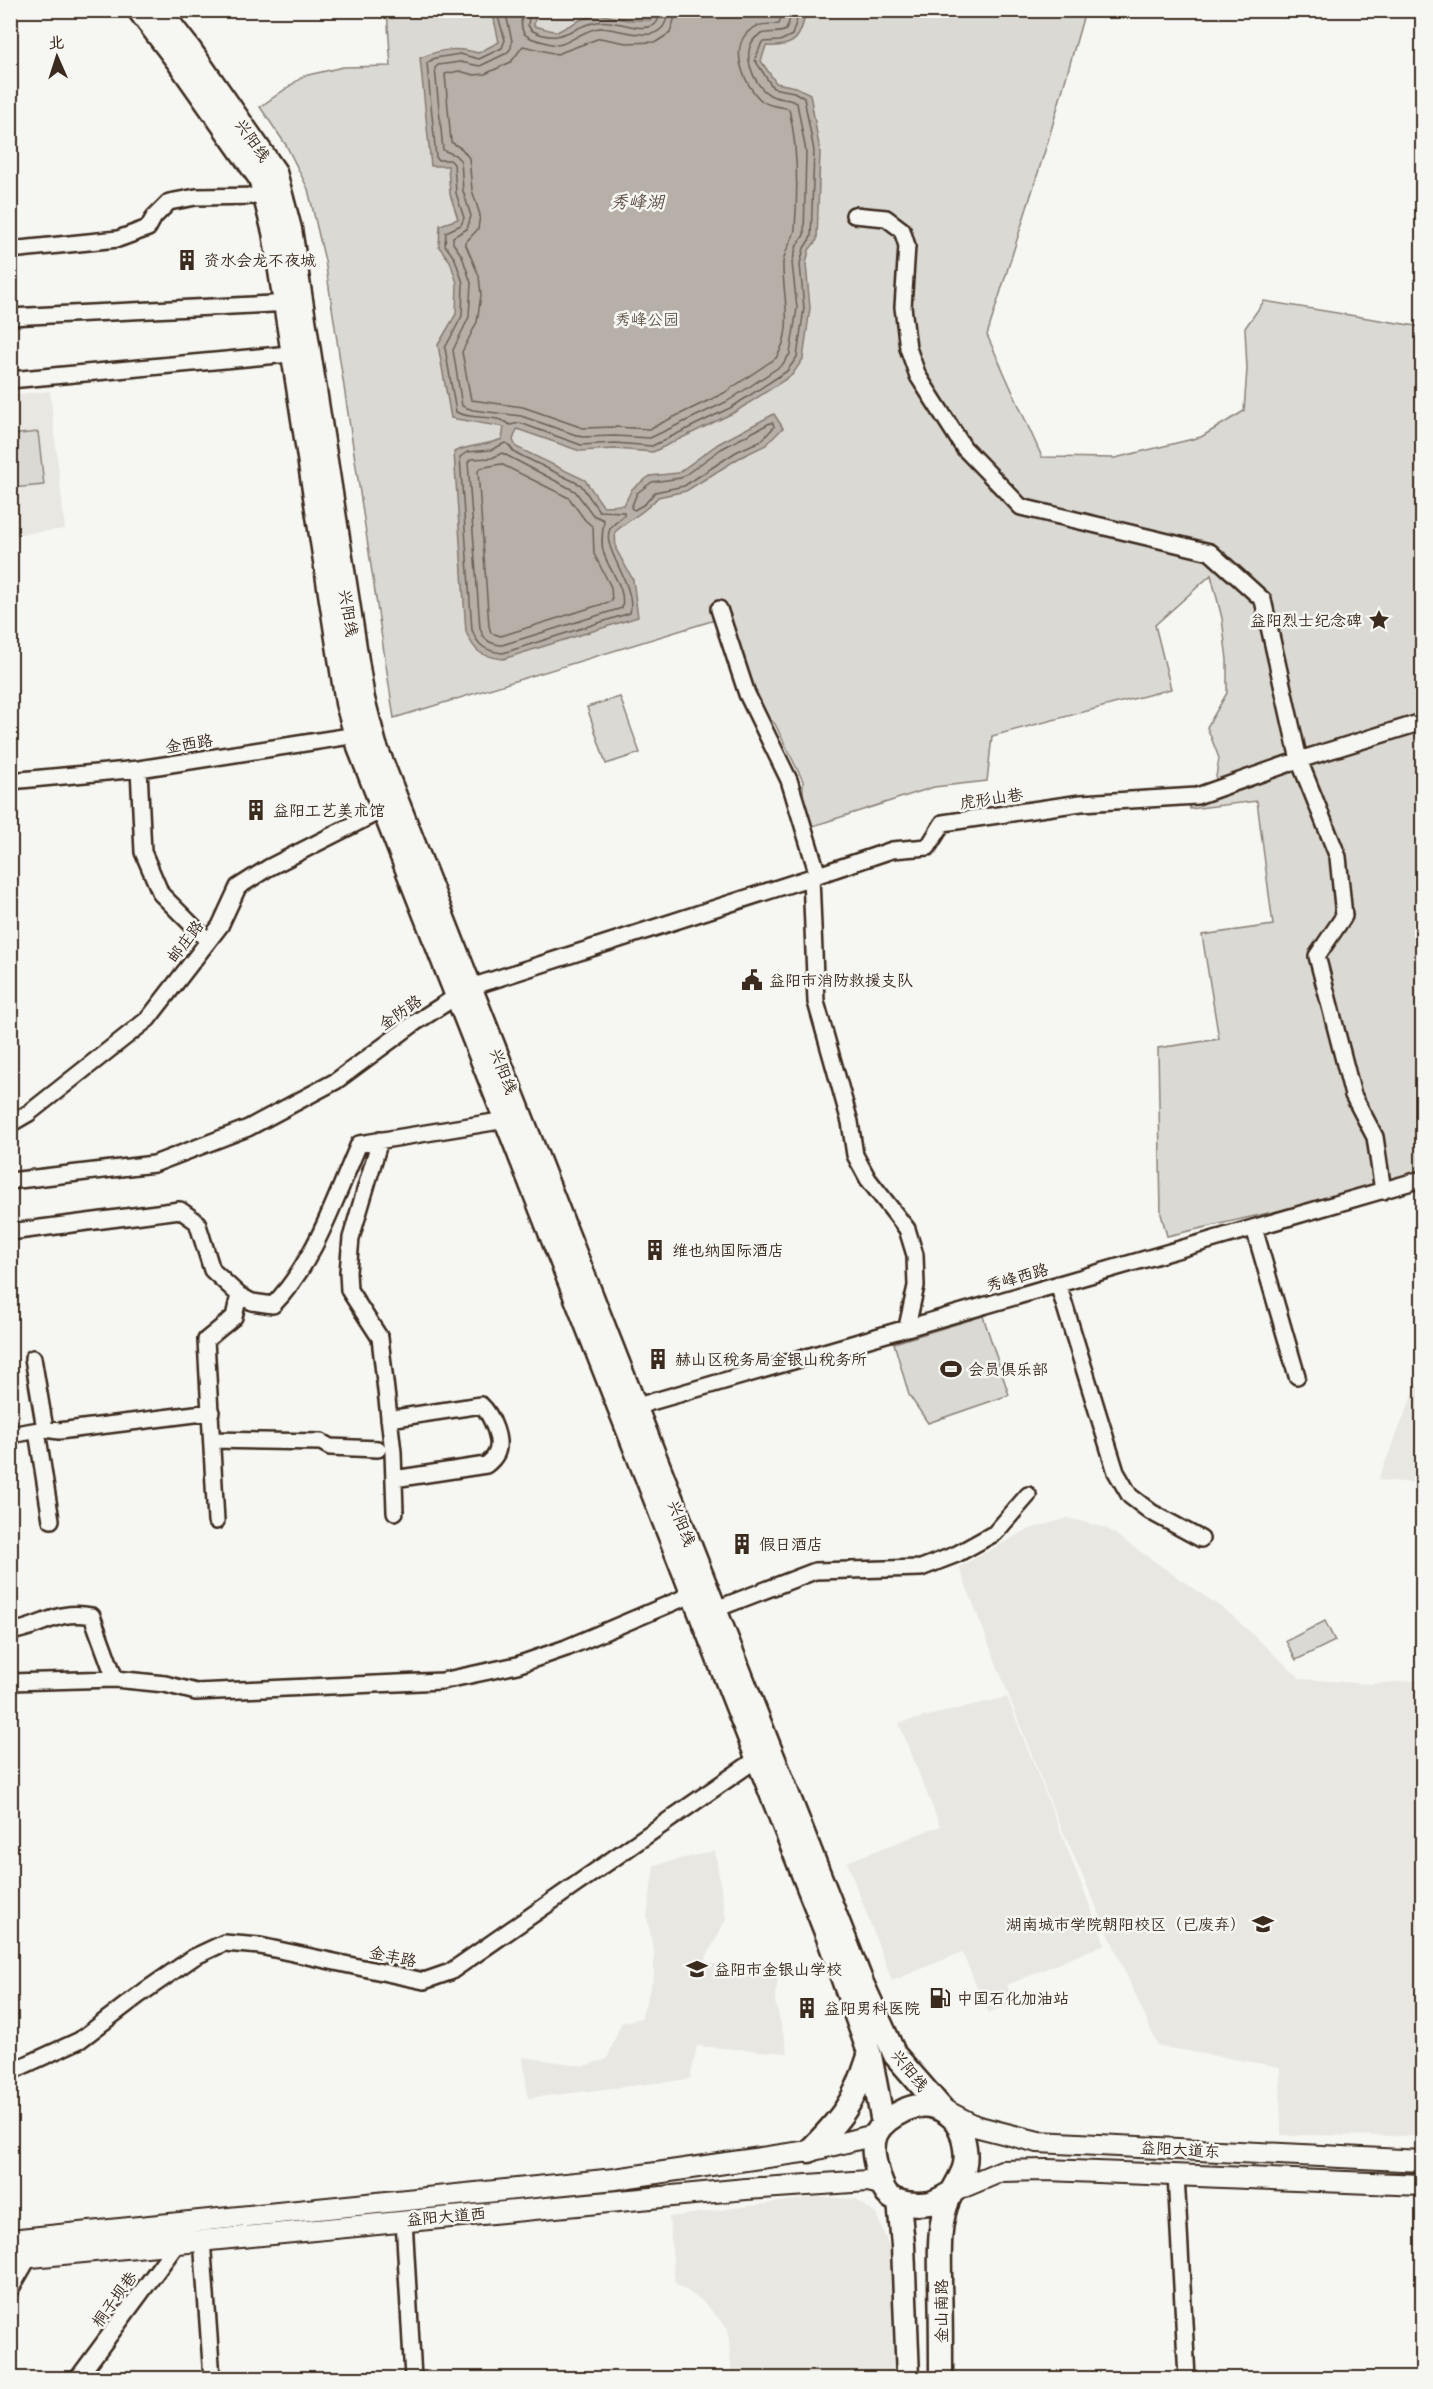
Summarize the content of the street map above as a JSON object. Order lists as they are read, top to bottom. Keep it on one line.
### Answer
{"streets":{"highway":["兴阳线","金山南路"],"main road":["益阳大道东","益阳大道西"],"street":["金西路","虎形山巷","邮庄路","金防路","秀峰西路","金丰路","桐子坝巷"]},"crossings":[["兴阳线","金西路"],["兴阳线","邮庄路"],["兴阳线","金防路"],["兴阳线","秀峰西路"],["兴阳线","金丰路"],["兴阳线","益阳大道东"],["兴阳线","益阳大道西"],["兴阳线","金山南路"],["虎形山巷","金防路"],["益阳大道东","益阳大道西"],["益阳大道东","金山南路"],["益阳大道西","桐子坝巷"],["益阳大道西","金山南路"]],"water":["秀峰湖"],"parks":["秀峰公园"],"places":{"building":["资水会龙不夜城","益阳工艺美术馆","维也纳国际酒店","赫山区税务局金银山税务所","假日酒店","益阳男科医院"],"place":["益阳烈士纪念碑"],"public building":["益阳市消防救援支队"],"sports":["会员俱乐部"],"school or university":["湖南城市学院朝阳校区（已废弃）","益阳市金银山学校"],"fuel station":["中国石化加油站"]},"north":"top"}
